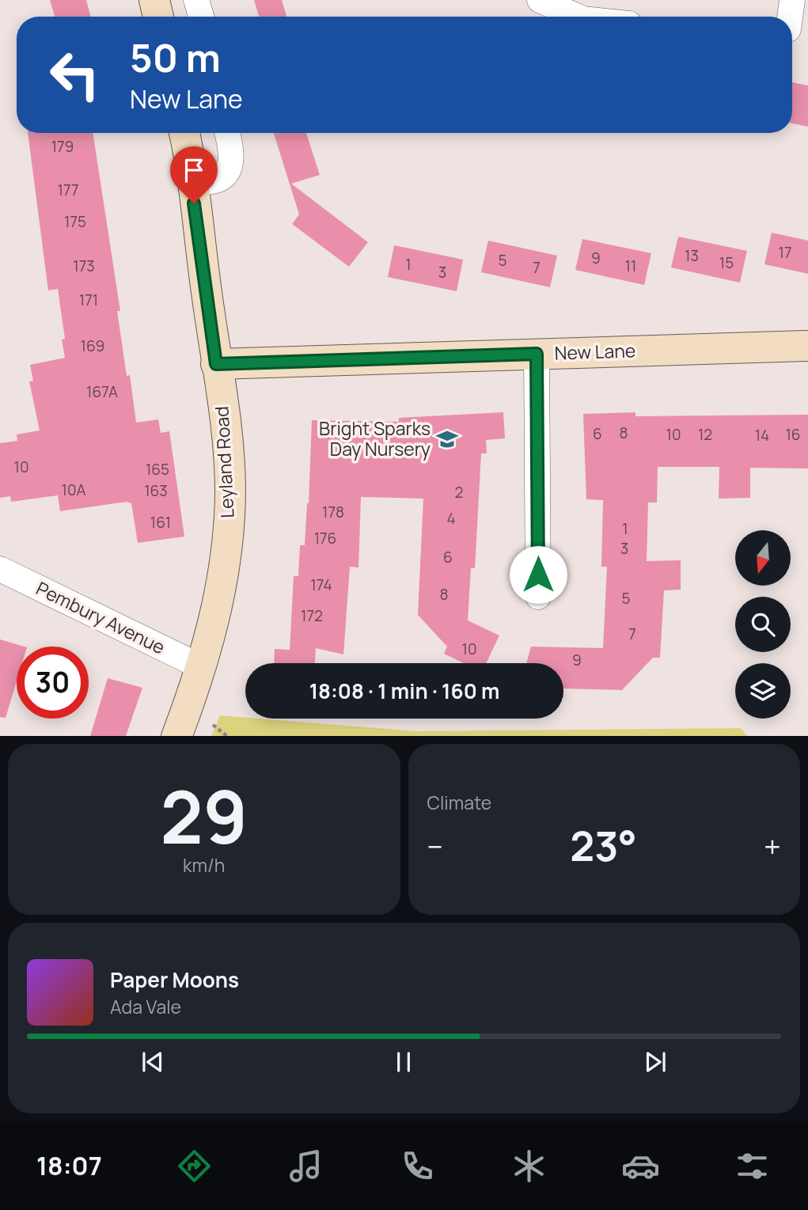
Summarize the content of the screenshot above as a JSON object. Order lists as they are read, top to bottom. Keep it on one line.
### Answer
{"streets":{"main road":["New Lane","Leyland Road"],"street":["Pembury Avenue"]},"crossings":[["New Lane","Leyland Road"],["Leyland Road","Pembury Avenue"]],"places":{"school or university":["Bright Sparks Day Nursery"]},"house_numbers":["179","177","175","17","13","9","5","15","1","173","11","7","3","171","169","167A","8","6","10","12","16","14","10","165","10A","163","2","178","4","161","1","176","3","6","174","8","5","172","7","10","9"],"north":"bottom","page":{"turn":["50 m","New Lane"],"limit":"30","trip":"18:08 · 1 min · 160 m","tile":[["29","km/h"],"Climate"],"heat":["−","23°","+"],"song":["Paper Moons","Ada Vale"],"tabs":"18:07"}}
